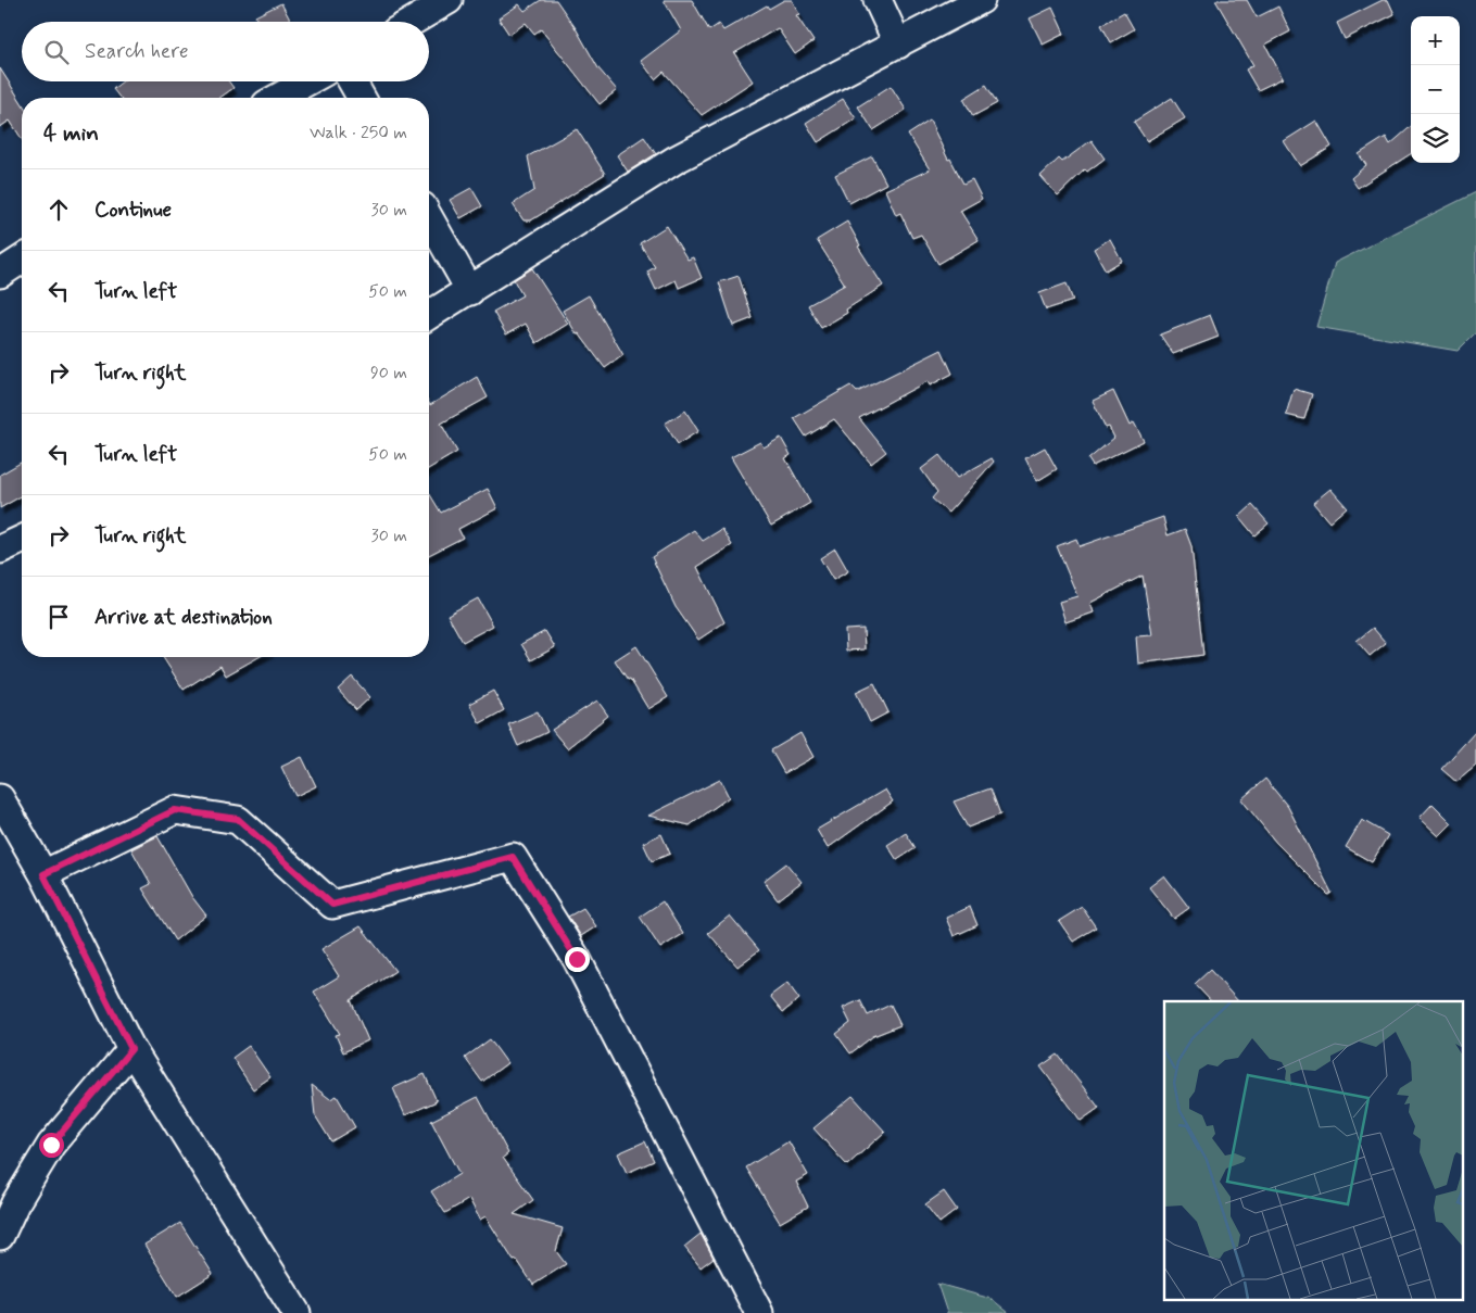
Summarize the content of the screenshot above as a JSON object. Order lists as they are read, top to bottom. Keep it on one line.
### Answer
{"page":{"map_buttons":["+","−"],"search":"Search here","heading":["4 min","Walk · 250 m"],"list":[["Continue","30 m"],["Turn left","50 m"],["Turn right","90 m"],["Turn left","50 m"],["Turn right","30 m"],"Arrive at destination"]}}
